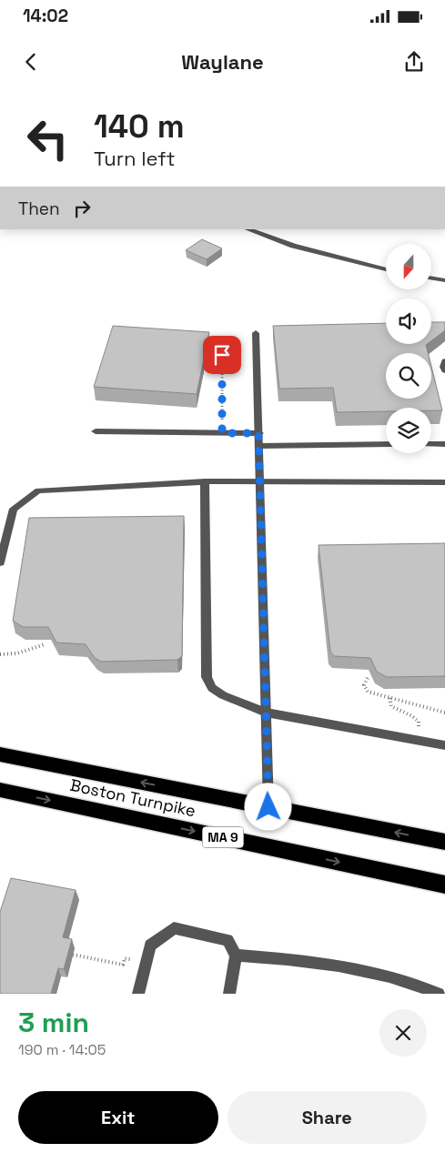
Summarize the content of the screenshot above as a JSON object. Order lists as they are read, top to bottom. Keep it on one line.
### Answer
{"streets":{"highway":["Boston Turnpike","MA 9"]},"north":"bottom","page":{"status":"14:02","header":"Waylane","turn":["140 m","Turn left"],"then":"Then","heading":["3 min","190 m · 14:05"],"buttons":["Exit","Share"]}}
